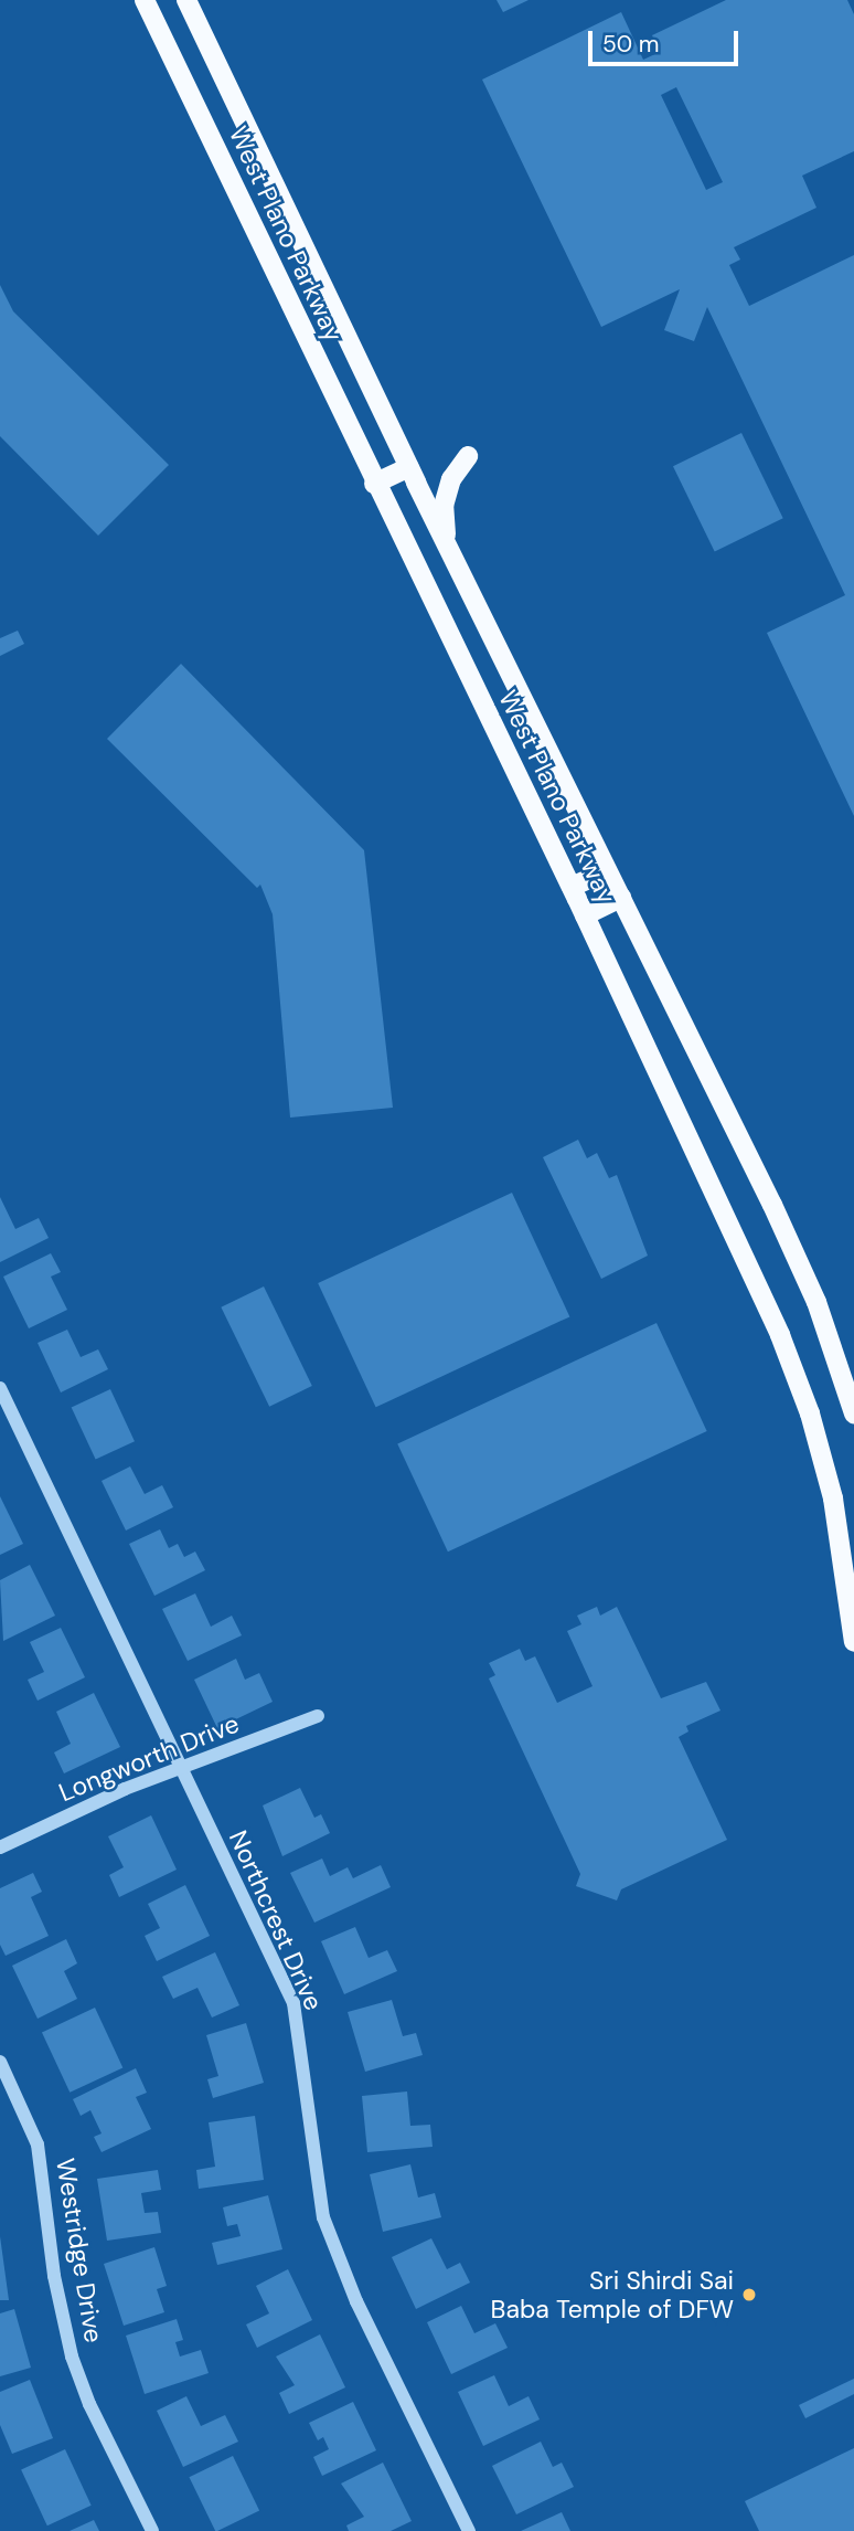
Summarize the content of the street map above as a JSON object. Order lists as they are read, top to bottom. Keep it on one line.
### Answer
{"streets":{"main road":["West Plano Parkway"],"street":["Longworth Drive","Northcrest Drive","Westridge Drive"]},"crossings":[["Longworth Drive","Northcrest Drive"]],"places":["Sri Shirdi Sai Baba Temple of DFW"],"scale_bar":"50 m"}
